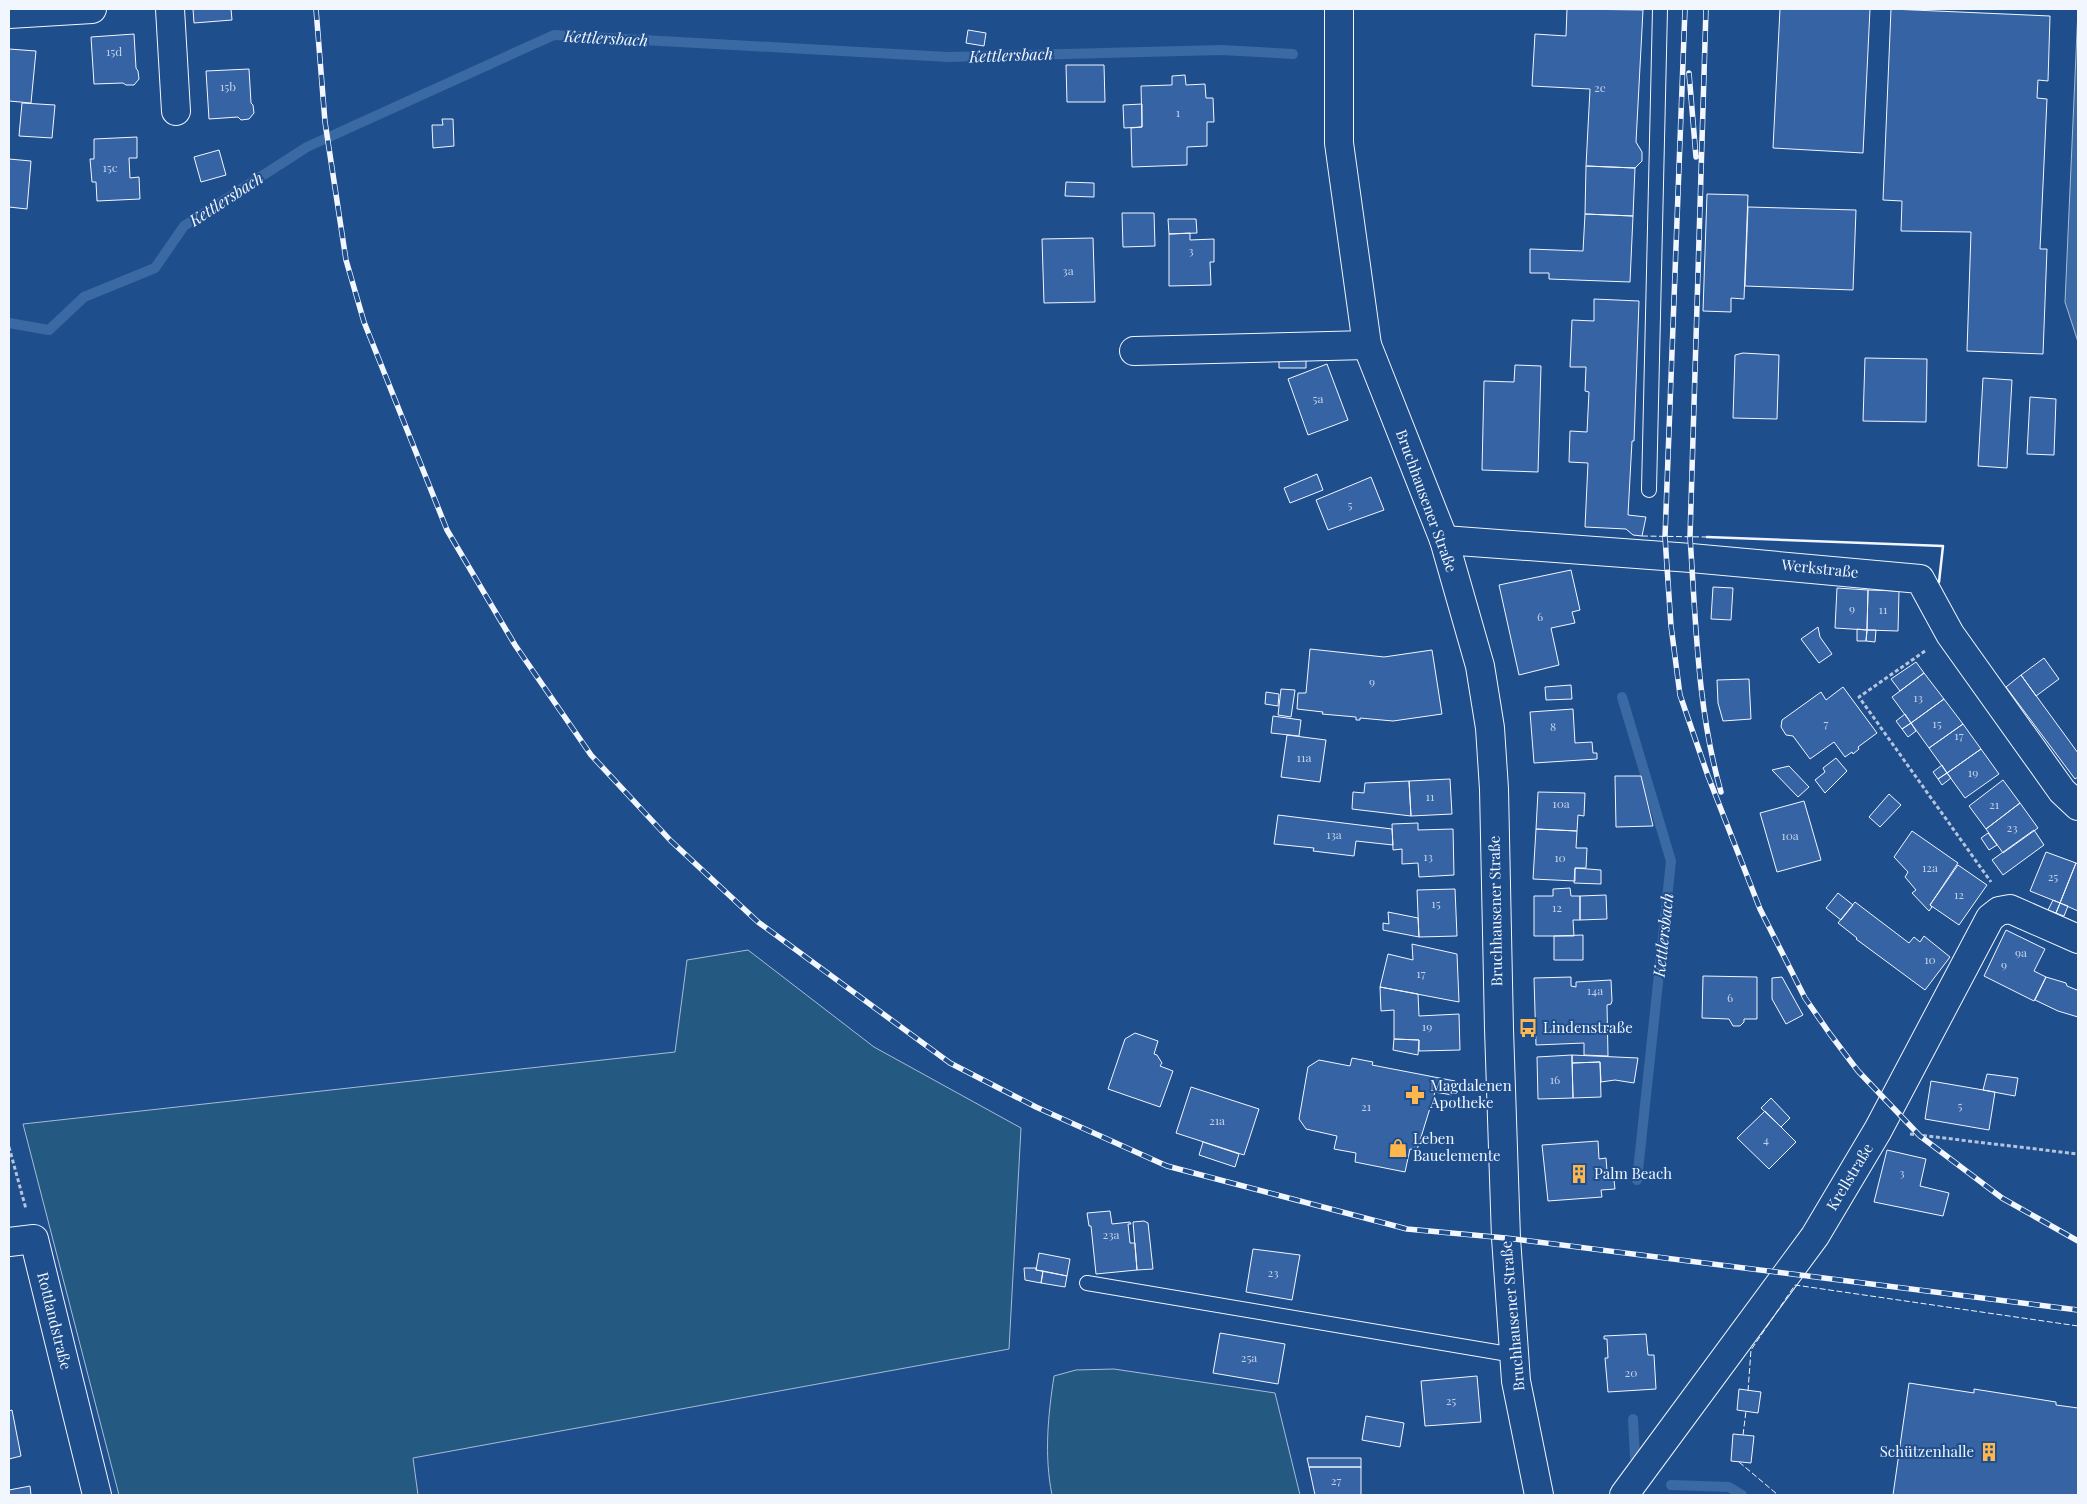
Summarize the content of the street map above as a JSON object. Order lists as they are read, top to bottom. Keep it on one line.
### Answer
{"streets":{"street":["Bruchhausener Straße","Werkstraße","Krellstraße","Rottlandstraße"]},"crossings":[["Bruchhausener Straße","Werkstraße"]],"water":["Kettlersbach"],"places":{"bus stop":["Lindenstraße"],"pharmacy":["Magdalenen Apotheke"],"shop":["Leben Bauelemente"],"building":["Palm Beach","Schützenhalle"]},"house_numbers":["15d","15b","2e","1","15c","3","3a","5a","5","9","11","6","9","13","7","15","8","17","11a","19","11","10a","21","23","13a","10a","13","10","12a","25","12","15","12","9a","10","9","17","14a","6","19","16","5","21","21a","4","3","23a","23","25a","20","25","27"]}
